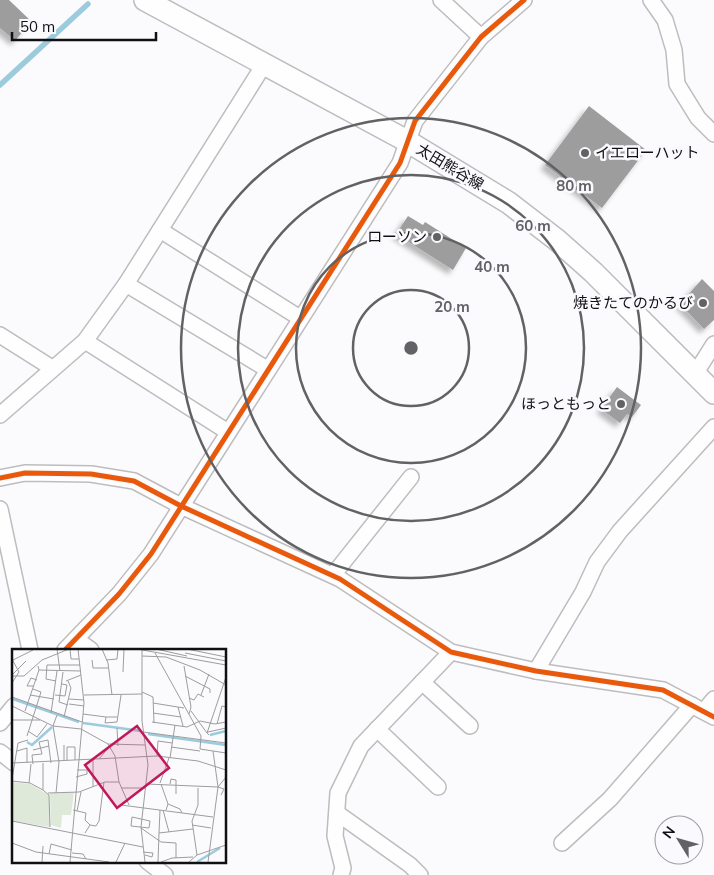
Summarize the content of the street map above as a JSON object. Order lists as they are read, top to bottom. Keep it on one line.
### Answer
{"streets":{"main road":["太田熊谷線"]},"places":["イエローハット","ローソン","焼きたてのかるび","ほっともっと"],"scale_bar":"50 m","north":"top left","rings":["80 m","60 m","40 m","20 m"]}
